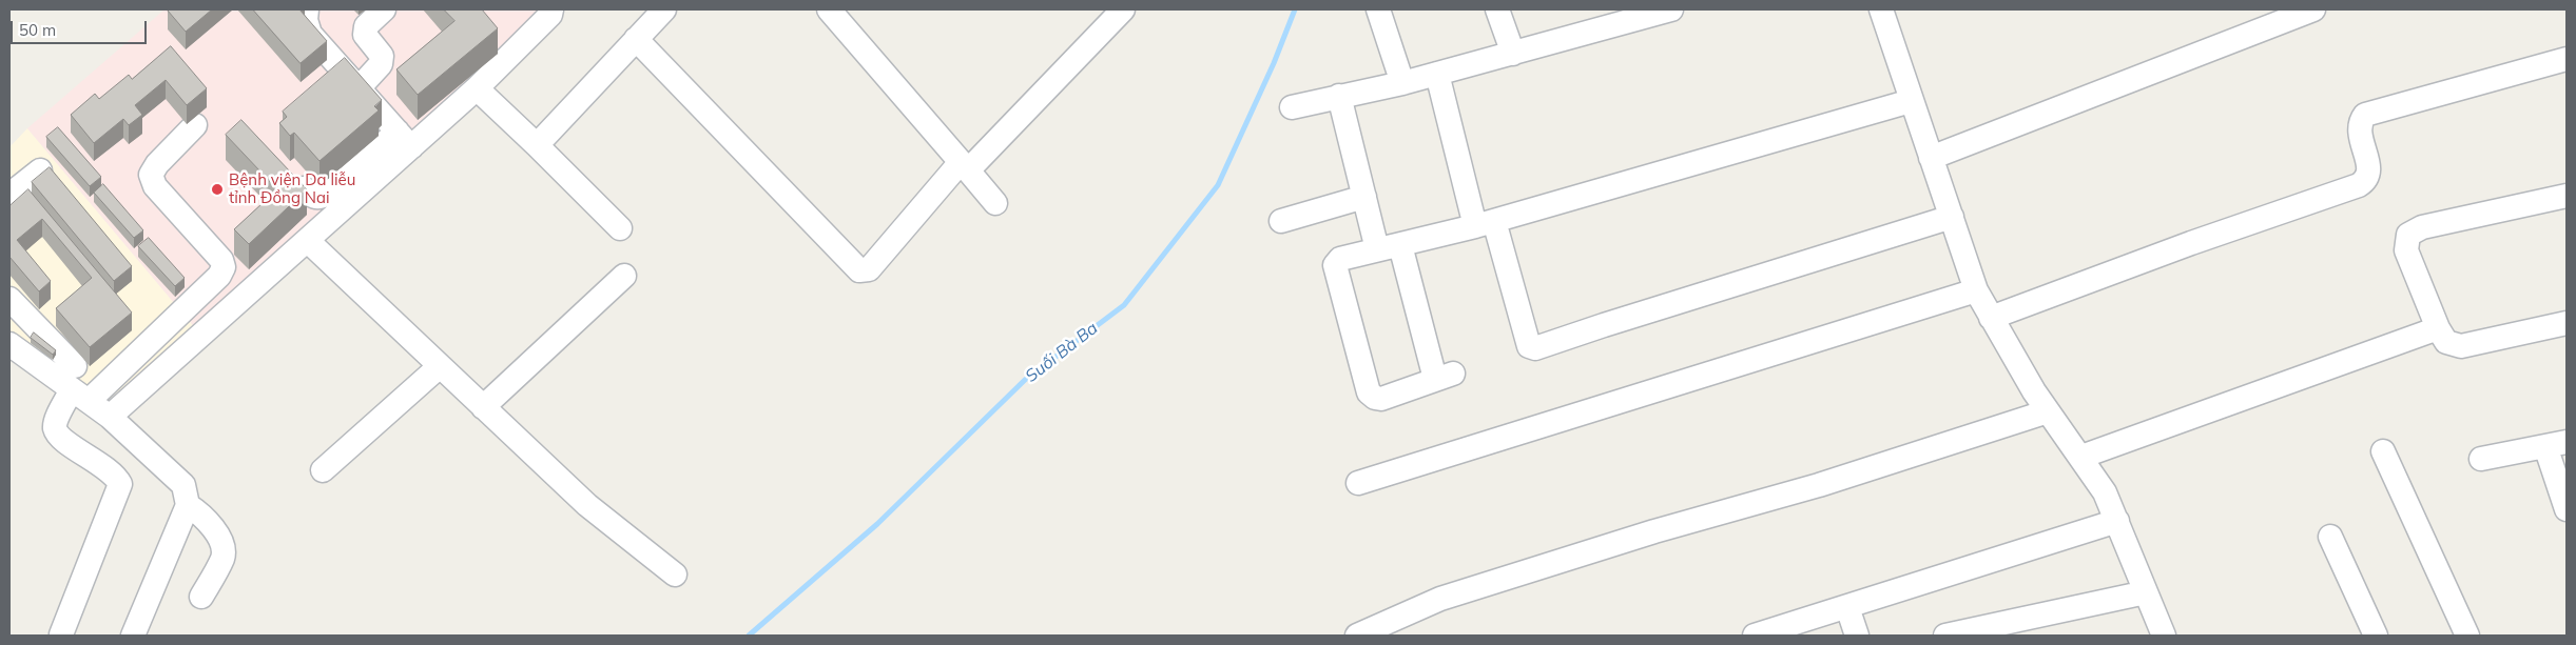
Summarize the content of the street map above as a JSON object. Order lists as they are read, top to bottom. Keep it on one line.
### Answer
{"water":["Suối Bà Ba"],"places":["Bệnh viện Da liễu tỉnh Đồng Nai"],"scale_bar":"50 m"}
